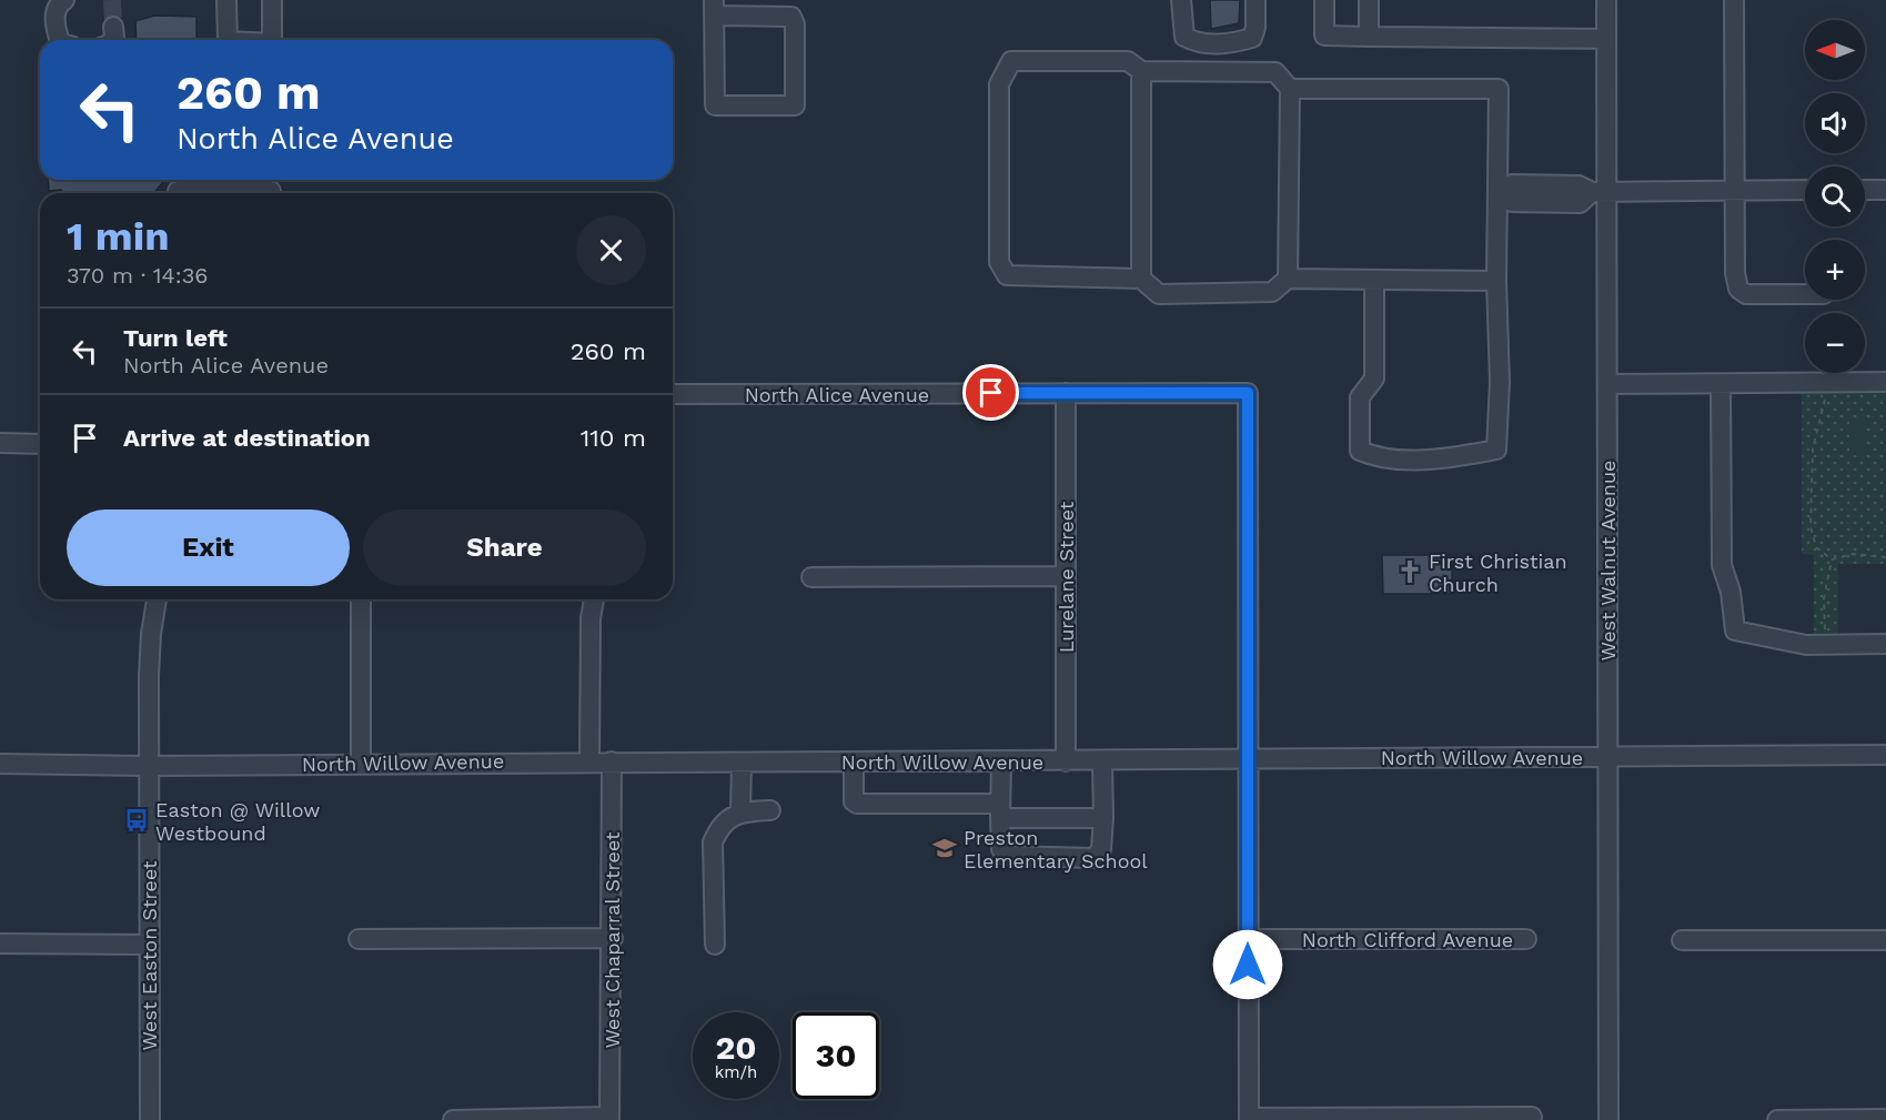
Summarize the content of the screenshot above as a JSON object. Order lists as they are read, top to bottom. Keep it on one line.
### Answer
{"streets":{"street":["North Alice Avenue","West Walnut Avenue","Lurelane Street","North Willow Avenue","North Clifford Avenue","West Chaparral Street","West Easton Street"]},"crossings":[["North Alice Avenue","Lurelane Street"],["North Alice Avenue","North Willow Avenue"],["West Walnut Avenue","North Willow Avenue"],["Lurelane Street","North Willow Avenue"],["North Willow Avenue","West Chaparral Street"],["North Willow Avenue","West Easton Street"]],"places":{"church":["First Christian Church"],"bus stop":["Easton @ Willow Westbound"],"school or university":["Preston Elementary School"]},"north":"left","page":{"map_buttons":["+","−"],"turn":["260 m","North Alice Avenue"],"heading":["1 min","370 m · 14:36"],"list":[{"name":"Turn left","note":"North Alice Avenue","value":"260 m"},{"name":"Arrive at destination","value":"110 m"}],"buttons":["Exit","Share"],"speed":"20 km/h","limit":"30"}}
